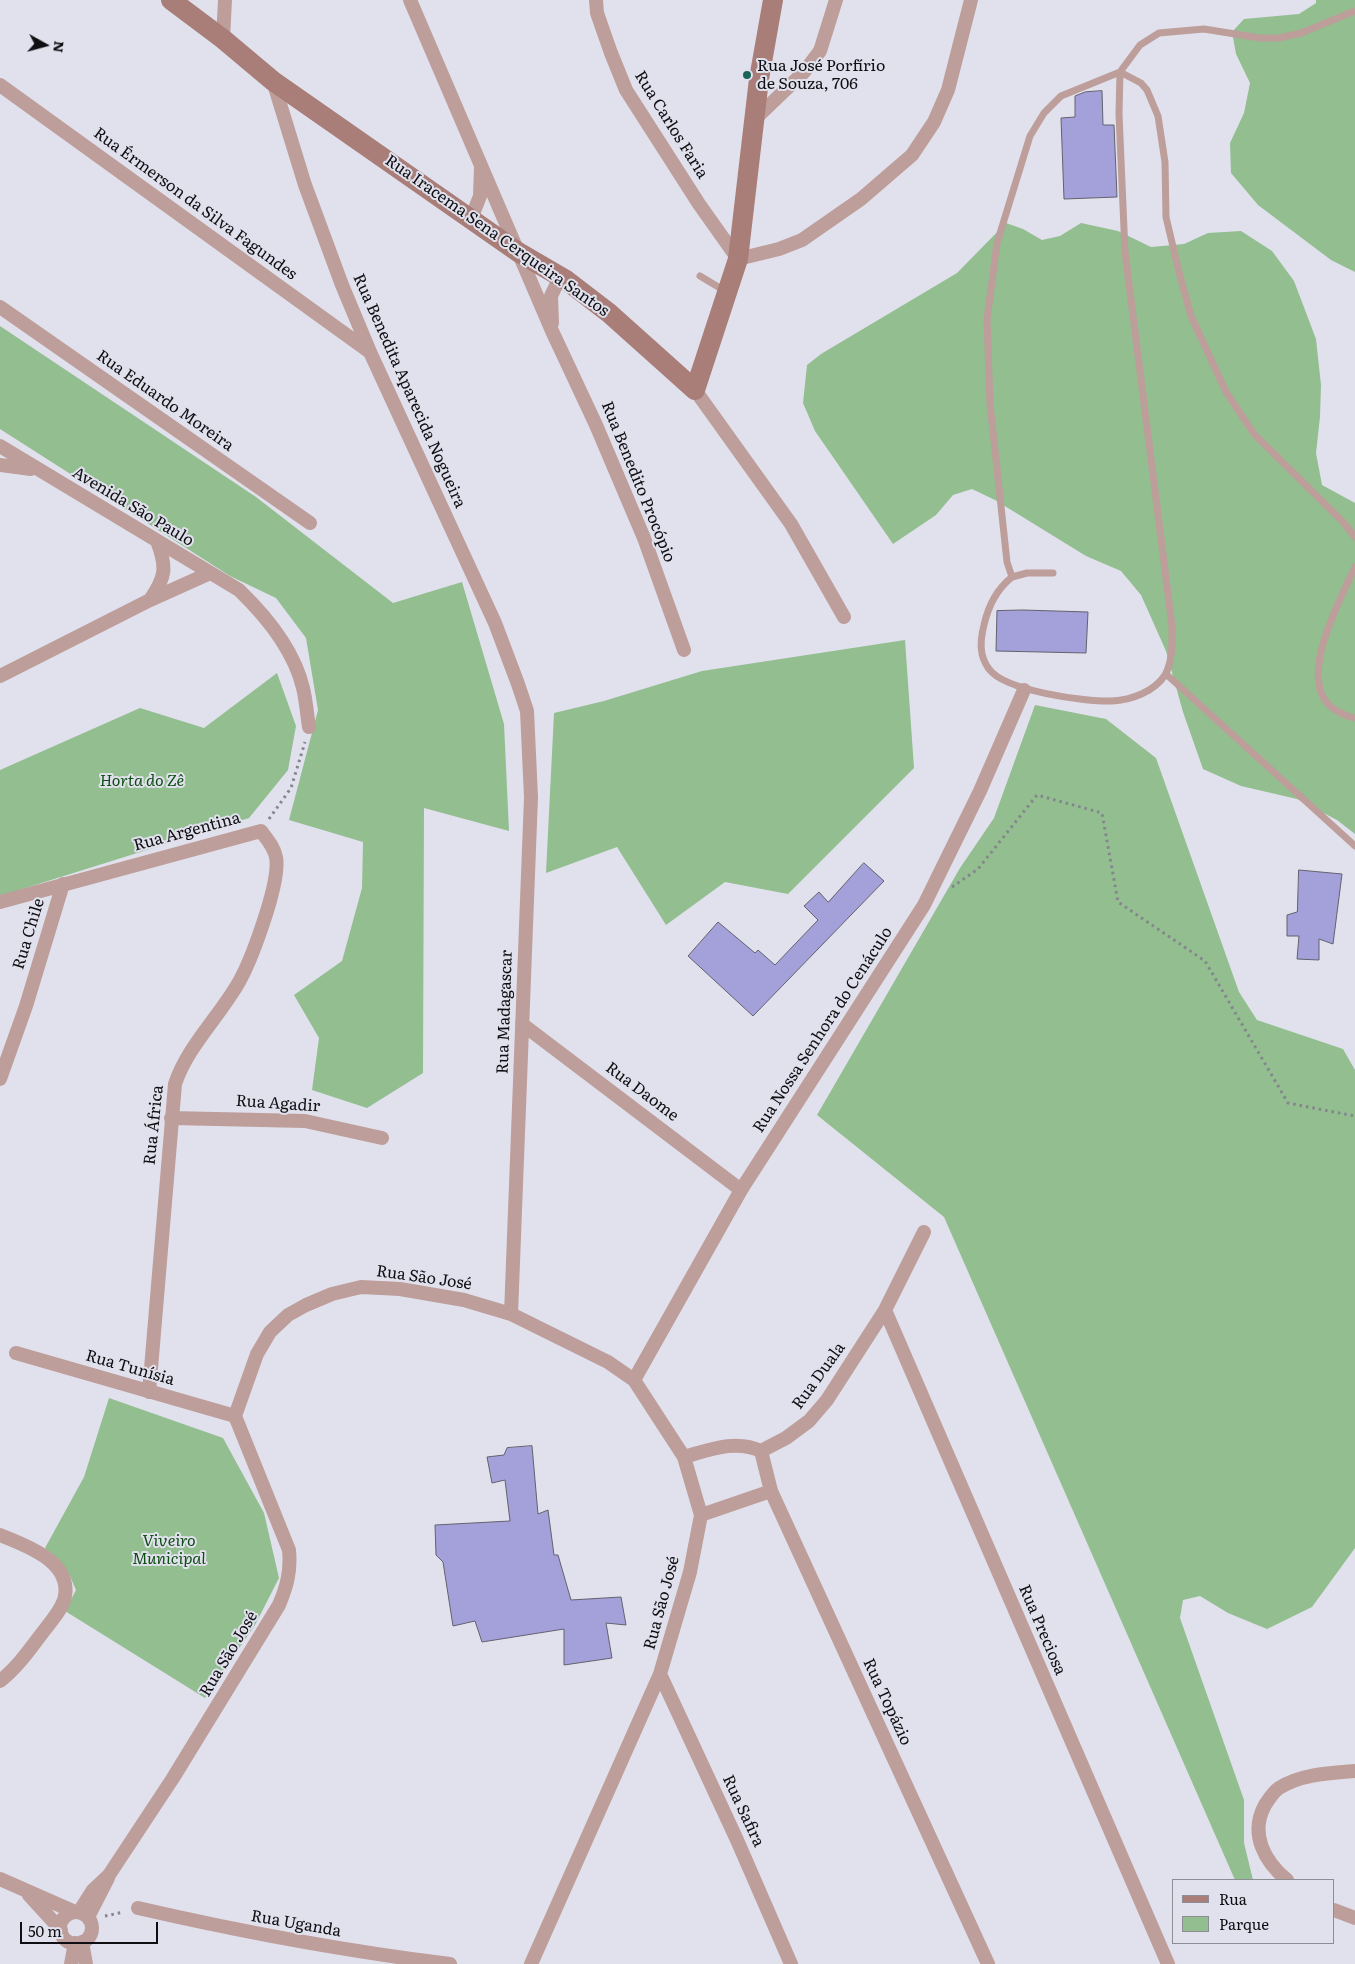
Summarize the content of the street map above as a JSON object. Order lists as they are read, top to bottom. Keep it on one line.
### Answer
{"streets":{"main road":["Rua Iracema Sena Cerqueira Santos"],"street":["Rua Carlos Faria","Rua Érmerson da Silva Fagundes","Rua Benedita Aparecida Nogueira","Rua Eduardo Moreira","Rua Benedito Procópio","Avenida São Paulo","Rua Argentina","Rua Chile","Rua Madagascar","Rua Nossa Senhora do Cenáculo","Rua Daome","Rua Agadir","Rua África","Rua São José","Rua Tunísia","Rua Duala","Rua Preciosa","Rua Topázio","Rua Safira","Rua Uganda"]},"crossings":[["Rua Érmerson da Silva Fagundes","Rua Benedita Aparecida Nogueira"],["Rua Iracema Sena Cerqueira Santos","Rua Benedita Aparecida Nogueira"],["Rua Iracema Sena Cerqueira Santos","Rua Benedito Procópio"],["Rua Benedita Aparecida Nogueira","Rua Madagascar"],["Rua Argentina","Rua Chile"],["Rua Argentina","Rua África"],["Rua Madagascar","Rua Daome"],["Rua Madagascar","Rua São José"],["Rua Nossa Senhora do Cenáculo","Rua Daome"],["Rua Nossa Senhora do Cenáculo","Rua São José"],["Rua Agadir","Rua África"],["Rua África","Rua Tunísia"],["Rua São José","Rua Tunísia"],["Rua São José","Rua Safira"],["Rua Duala","Rua Preciosa"],["Rua Duala","Rua Topázio"]],"parks":["Horta do Zê","Viveiro Municipal"],"places":["Rua José Porfírio de Souza, 706"],"legend":["Rua","Parque"],"scale_bar":"50 m","north":"right"}
